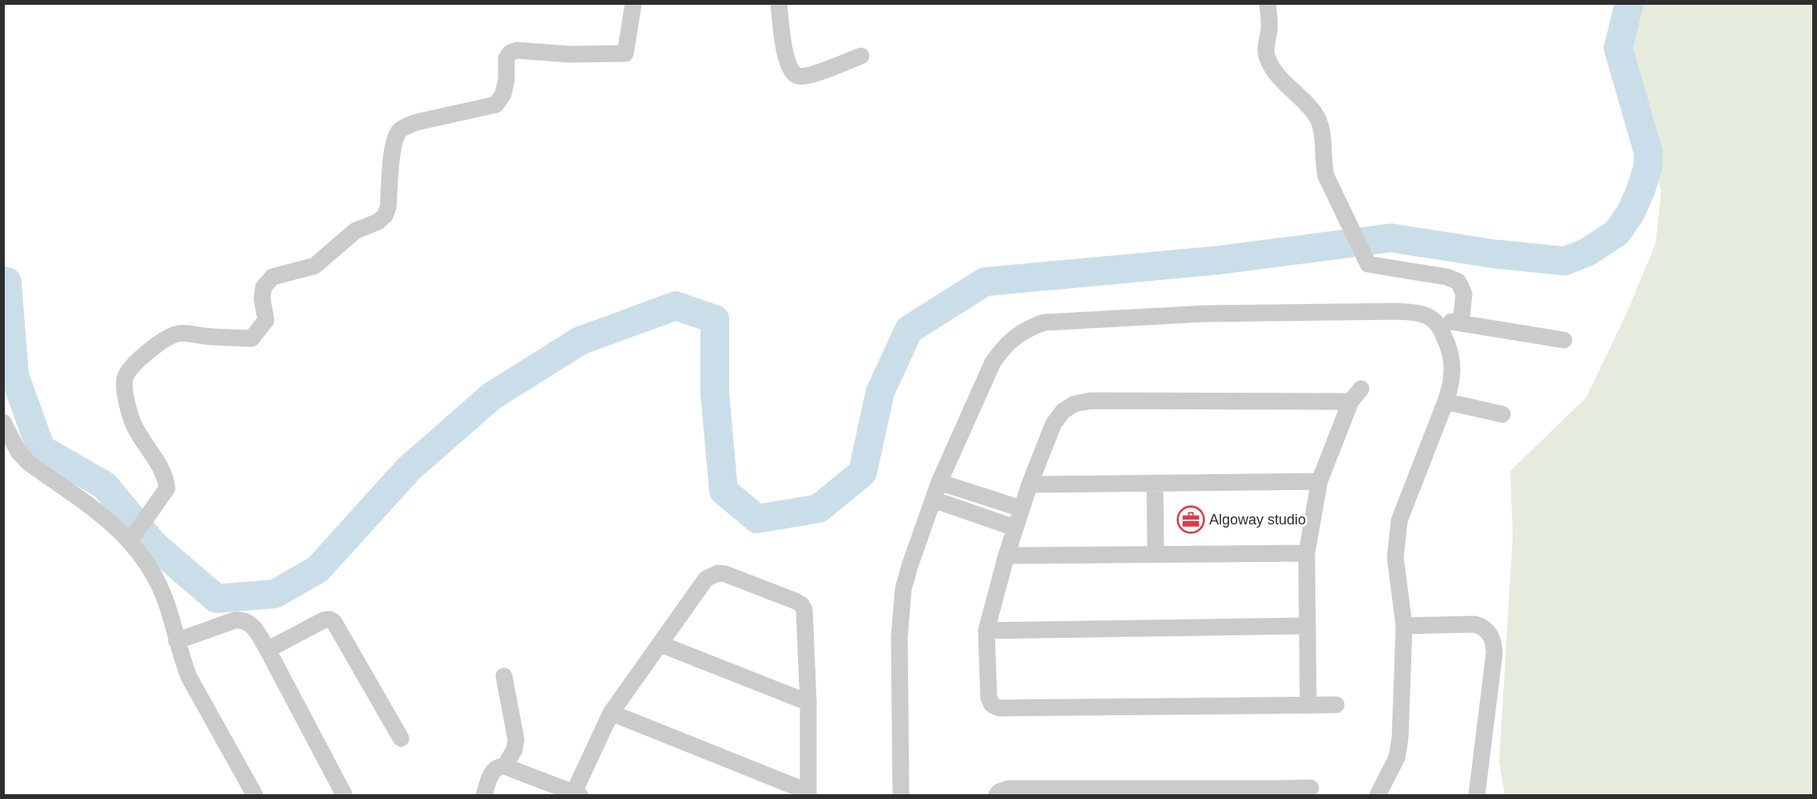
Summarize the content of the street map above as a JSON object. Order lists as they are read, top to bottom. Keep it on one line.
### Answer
{"places":{"office":["Algoway studio"]}}
